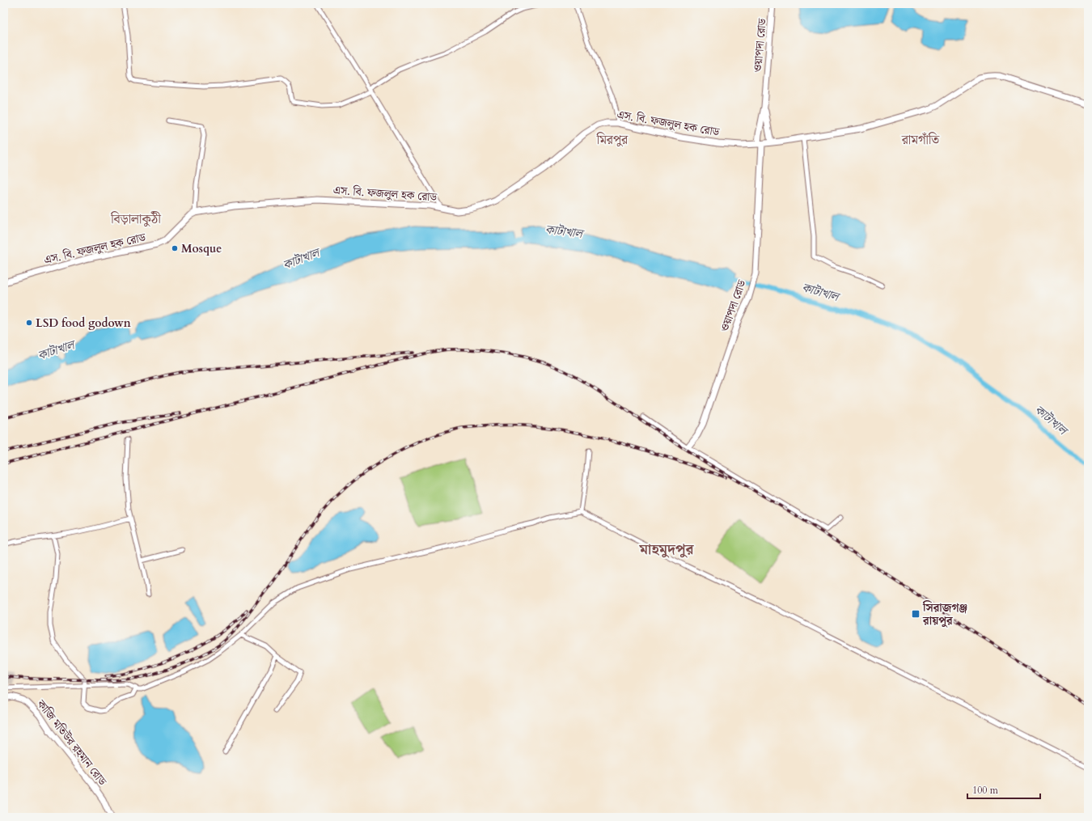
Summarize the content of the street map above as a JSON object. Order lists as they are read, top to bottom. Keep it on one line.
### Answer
{"streets":{"main road":["ওয়াপদা রোড","এস. বি. ফজলুল হক রোড","কাজি মতিউর রহমান রোড"]},"crossings":[["ওয়াপদা রোড","এস. বি. ফজলুল হক রোড"]],"districts":["মিরপুর","রামগাঁতি","বিড়ালাকুঠী","মাহমুদপুর"],"water":["কাটাখাল"],"places":{"other":["Mosque","LSD food godown"],"transit":["সিরাজগঞ্জ রায়পুর"]},"scale_bar":"100 m"}
